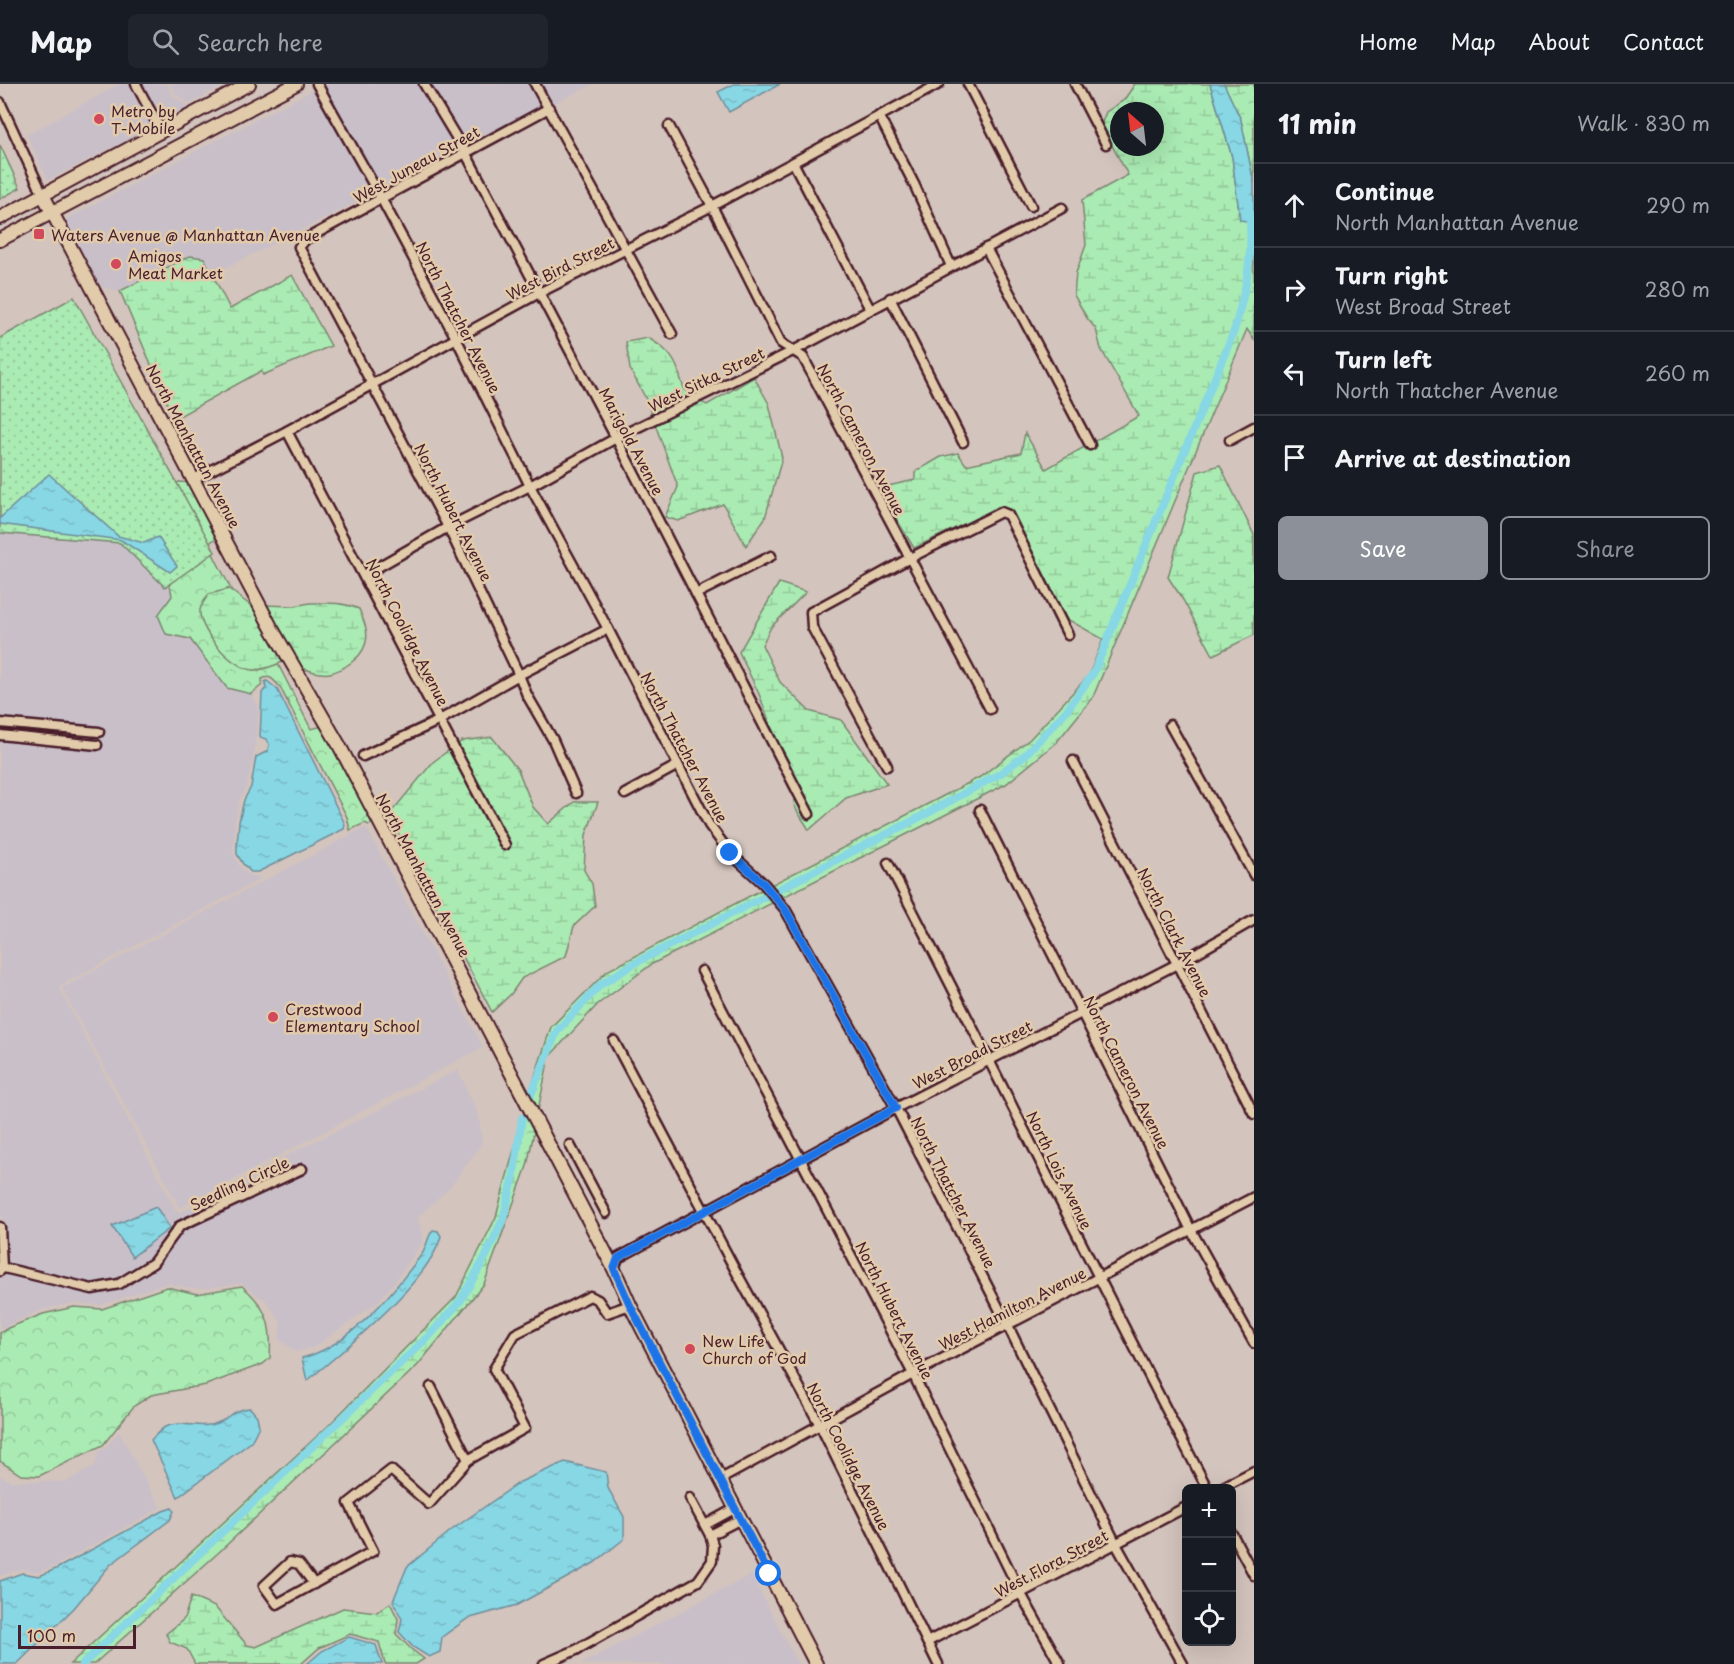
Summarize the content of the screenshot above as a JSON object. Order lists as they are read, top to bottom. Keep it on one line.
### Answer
{"streets":{"street":["West Juneau Street","West Bird Street","North Thatcher Avenue","West Sitka Street","North Cameron Avenue","Marigold Avenue","North Manhattan Avenue","North Hubert Avenue","North Coolidge Avenue","North Clark Avenue","West Broad Street","North Lois Avenue","Seedling Circle","West Hamilton Avenue","West Flora Street"]},"crossings":[["West Juneau Street","North Thatcher Avenue"],["West Juneau Street","Marigold Avenue"],["West Juneau Street","North Hubert Avenue"],["West Bird Street","North Thatcher Avenue"],["West Bird Street","North Cameron Avenue"],["West Bird Street","Marigold Avenue"],["West Bird Street","North Manhattan Avenue"],["West Bird Street","North Hubert Avenue"],["West Bird Street","North Coolidge Avenue"],["North Thatcher Avenue","West Sitka Street"],["North Thatcher Avenue","West Broad Street"],["North Thatcher Avenue","West Hamilton Avenue"],["North Thatcher Avenue","West Flora Street"],["West Sitka Street","North Cameron Avenue"],["West Sitka Street","Marigold Avenue"],["West Sitka Street","North Hubert Avenue"],["West Sitka Street","North Coolidge Avenue"],["North Cameron Avenue","West Broad Street"],["North Cameron Avenue","West Hamilton Avenue"],["North Manhattan Avenue","West Broad Street"],["North Manhattan Avenue","West Hamilton Avenue"],["North Hubert Avenue","West Broad Street"],["North Hubert Avenue","West Hamilton Avenue"],["North Hubert Avenue","West Flora Street"],["North Coolidge Avenue","West Broad Street"],["North Coolidge Avenue","West Hamilton Avenue"],["North Coolidge Avenue","West Flora Street"],["North Clark Avenue","West Broad Street"],["West Broad Street","North Lois Avenue"],["North Lois Avenue","West Hamilton Avenue"]],"places":{"other":["Metro by T-Mobile","Amigos Meat Market","Crestwood Elementary School","New Life Church of God"],"transit":["Waters Avenue @ Manhattan Avenue"]},"scale_bar":"100 m","north":"top left","page":{"header":"Map","search":"Search here","nav":["Home","Map","About","Contact"],"heading":["11 min","Walk · 830 m"],"list":[["Continue","North Manhattan Avenue","290 m"],["Turn right","West Broad Street","280 m"],["Turn left","North Thatcher Avenue","260 m"],"Arrive at destination"],"buttons":["Save","Share"],"map_buttons":["+","−"],"scale":"100 m"}}
